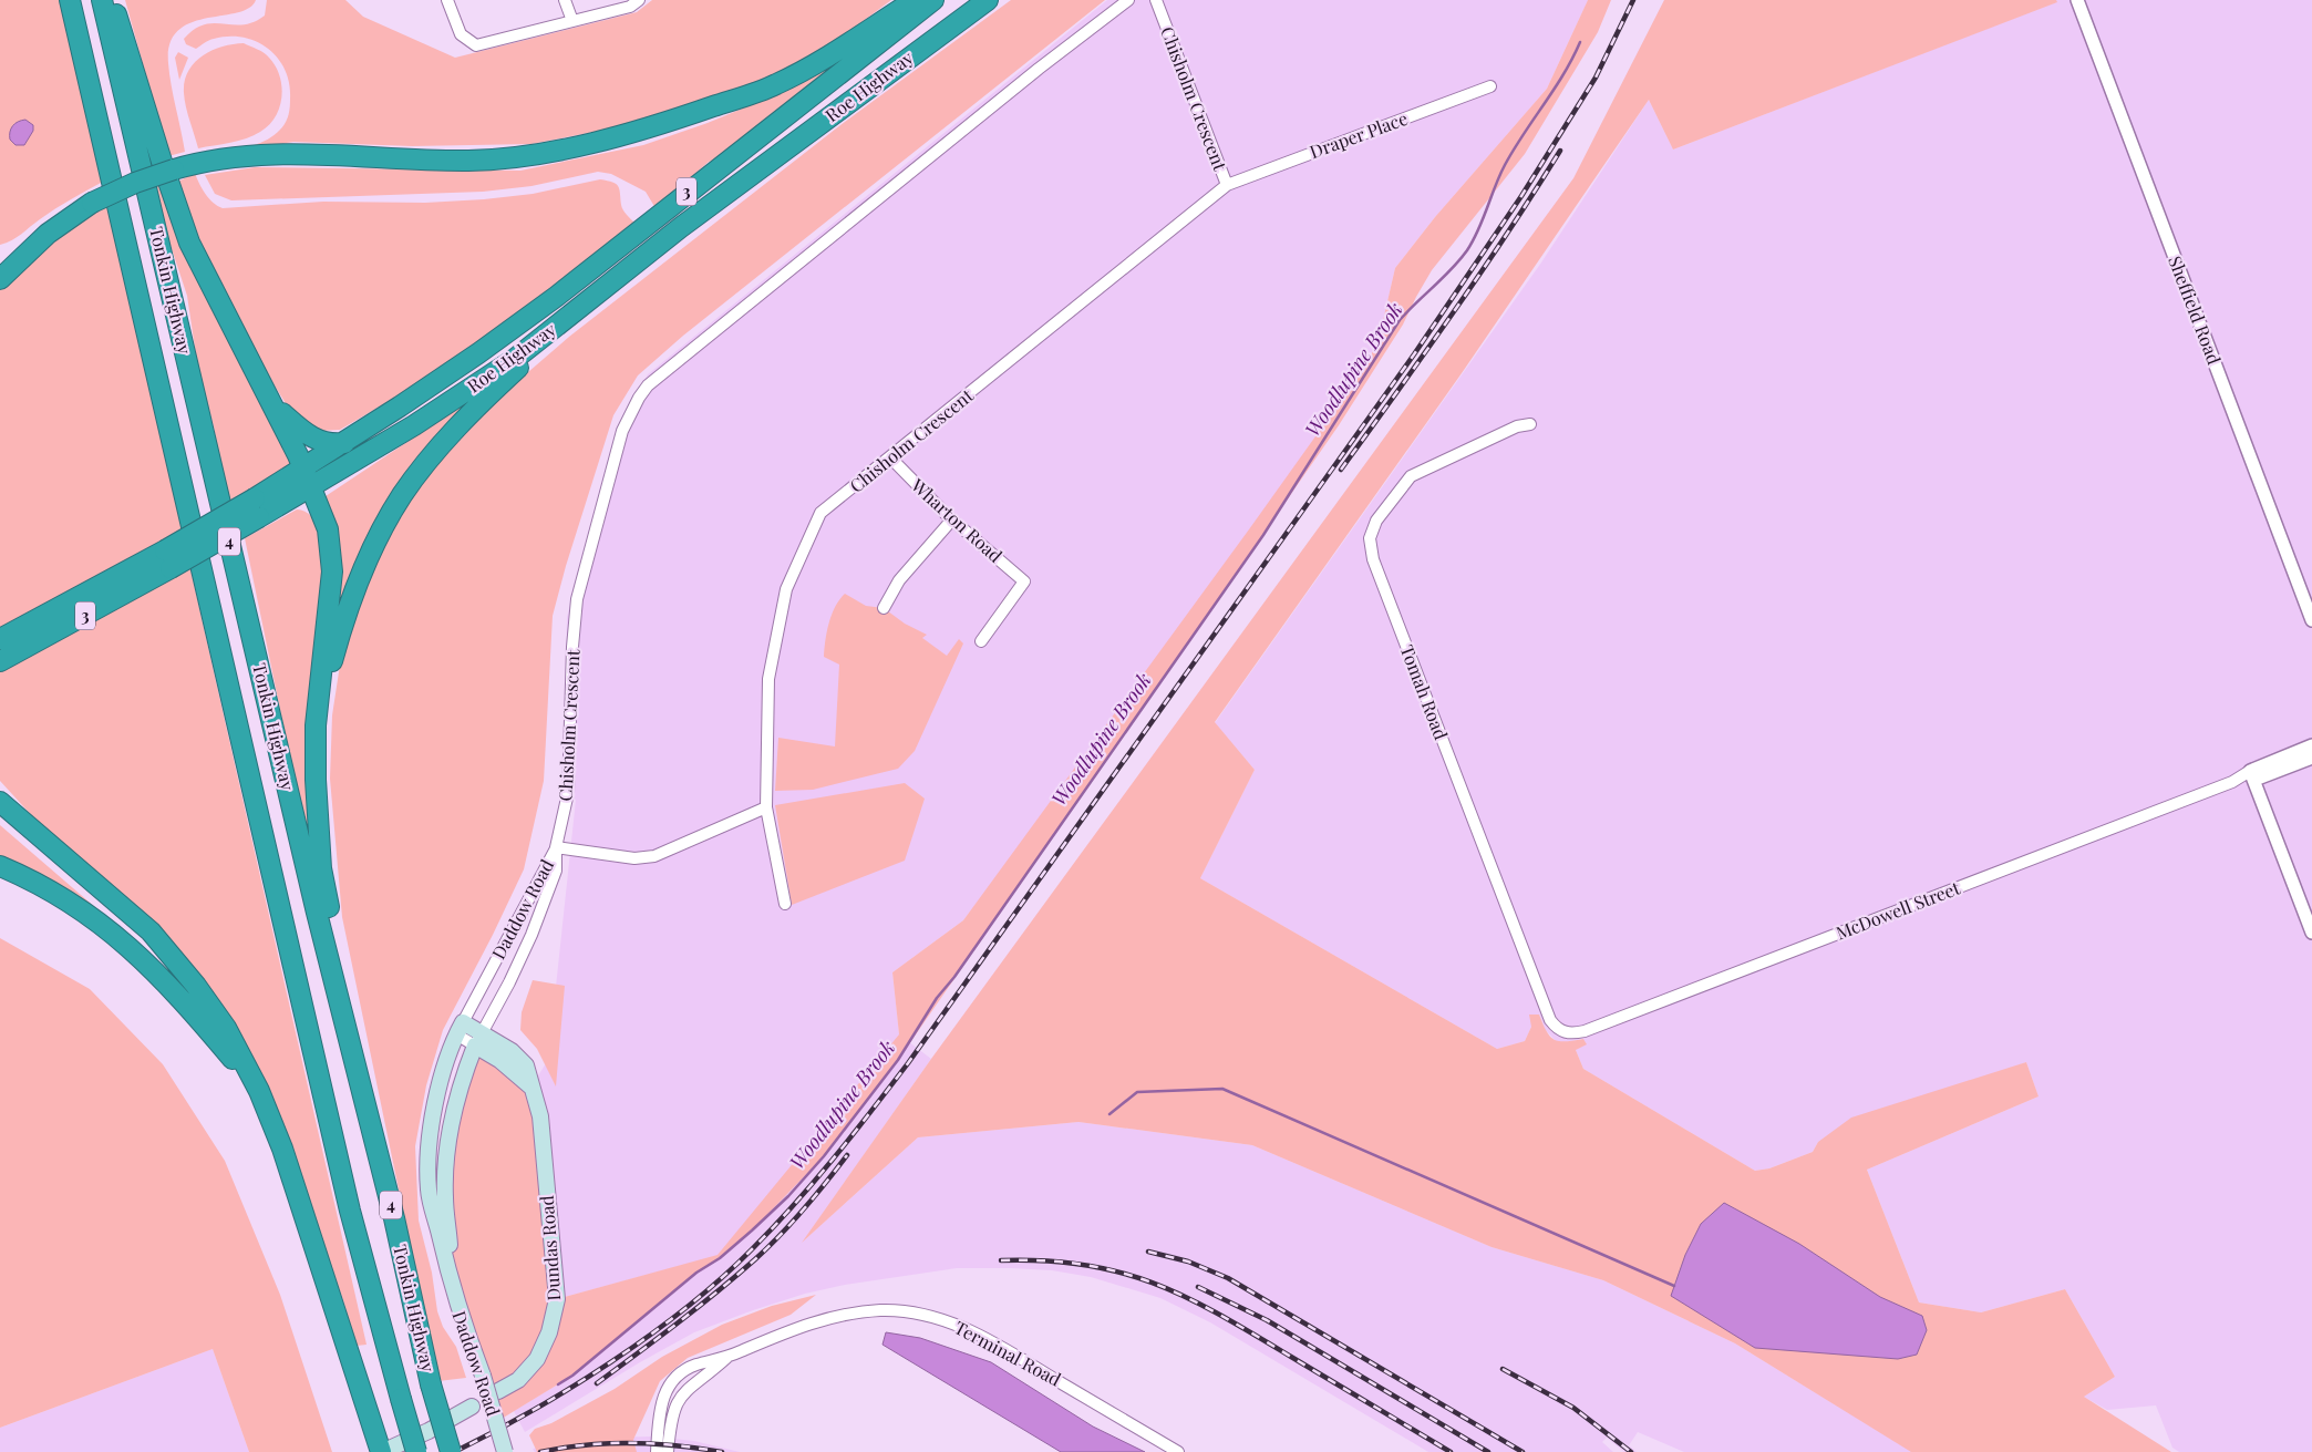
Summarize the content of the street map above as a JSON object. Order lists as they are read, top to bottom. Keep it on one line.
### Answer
{"streets":{"highway":["Roe Highway","3","Tonkin Highway","4"],"main road":["Daddow Road","Dundas Road"],"street":["Chisholm Crescent","Draper Place","Sheffield Road","Wharton Road","Tomah Road","McDowell Street","Terminal Road"]},"crossings":[["Chisholm Crescent","Draper Place"],["Chisholm Crescent","Wharton Road"],["Chisholm Crescent","Daddow Road"],["Tomah Road","McDowell Street"],["Daddow Road","Dundas Road"]],"water":["Woodlupine Brook"]}
